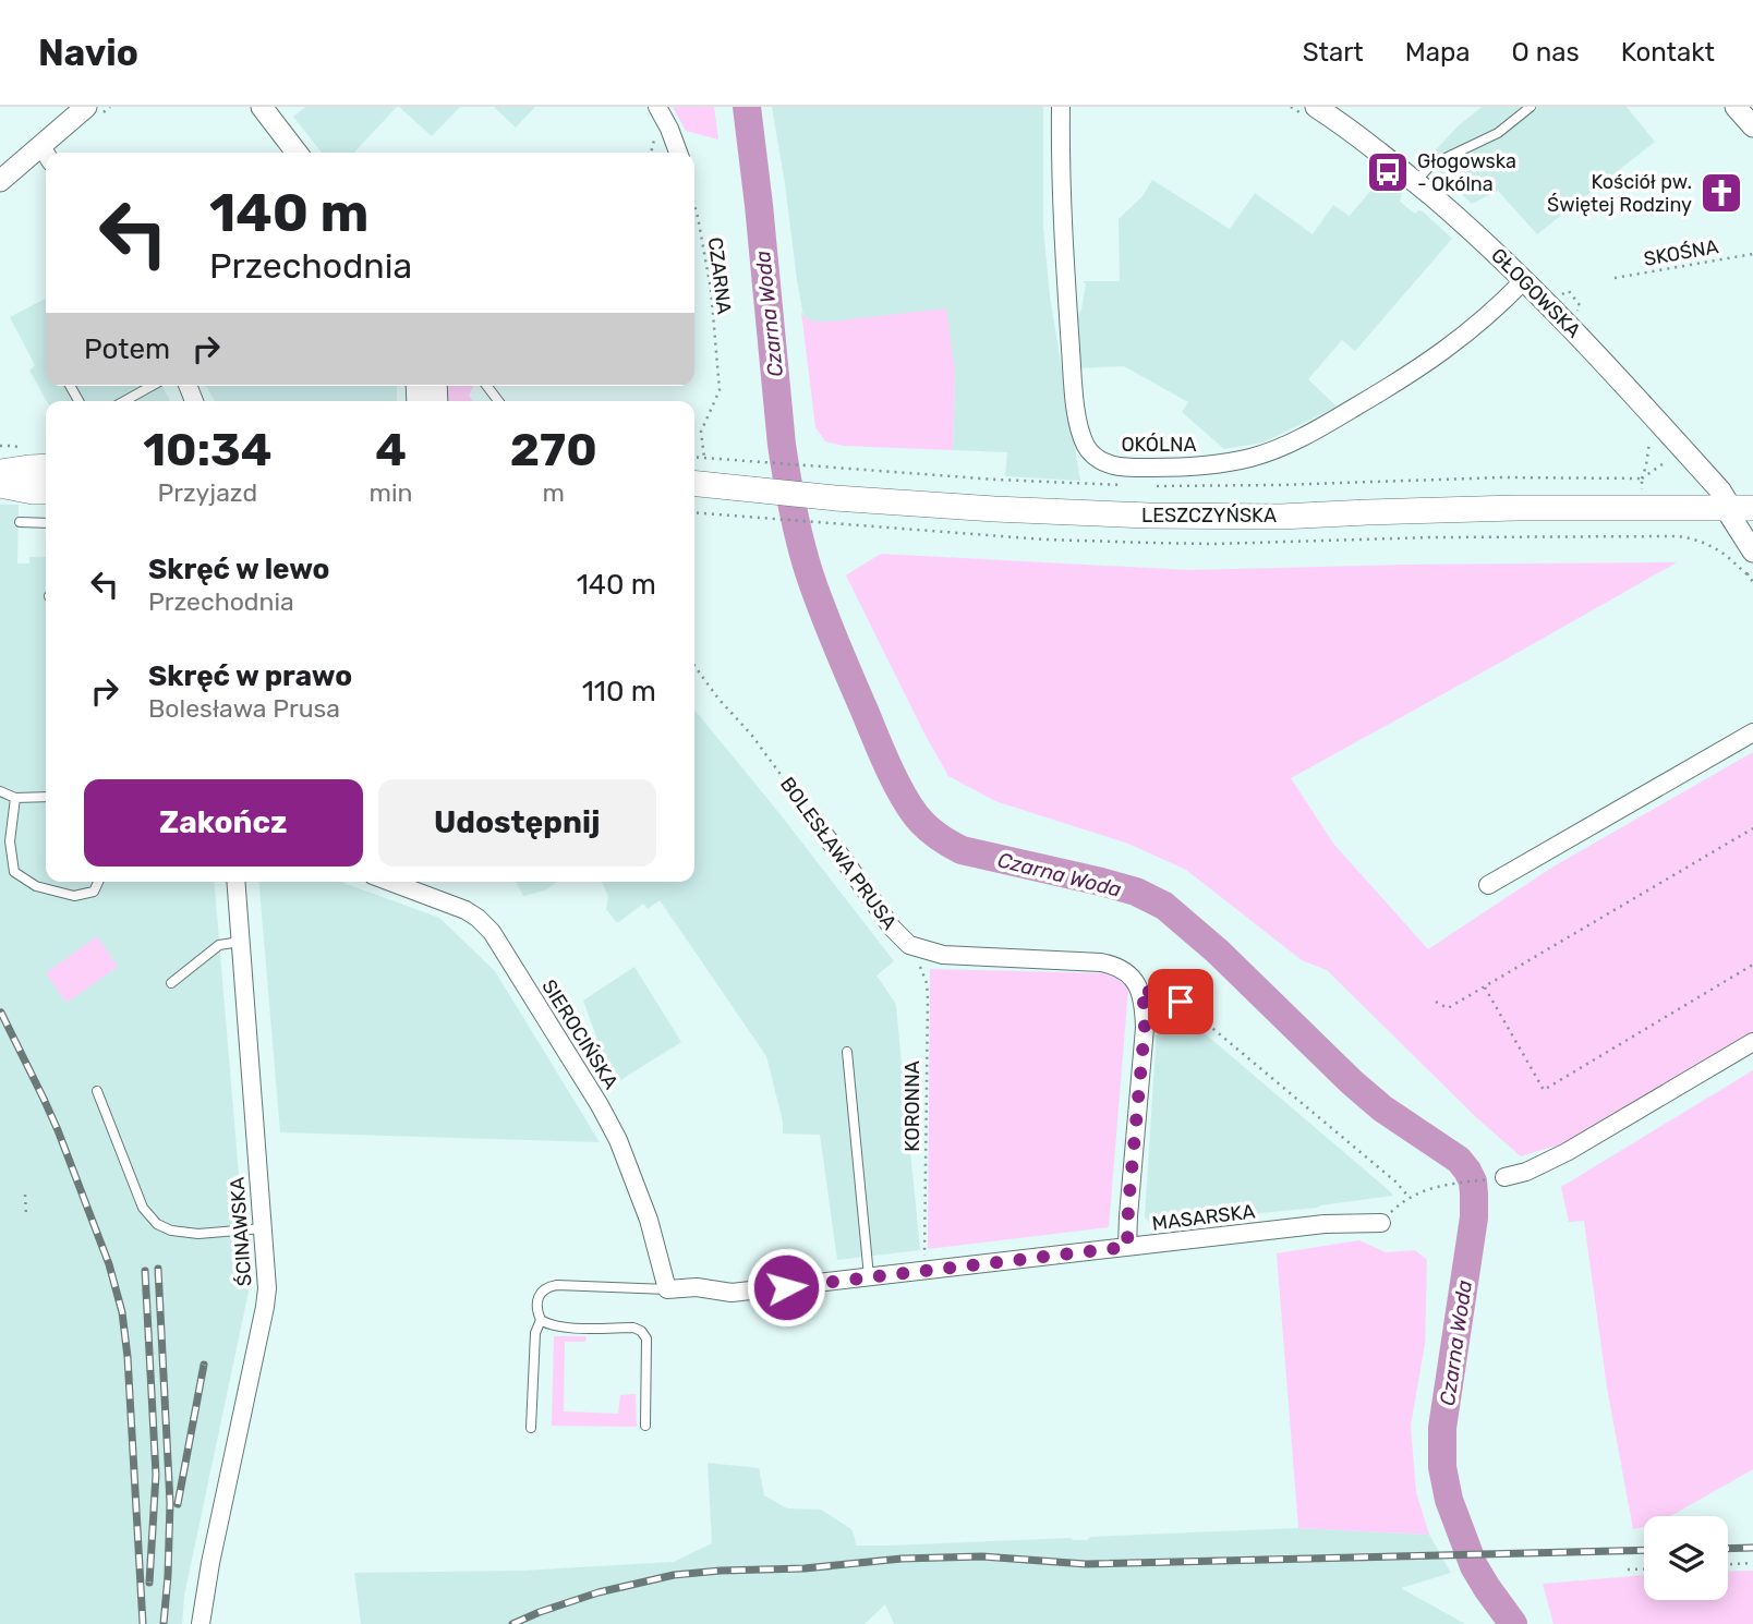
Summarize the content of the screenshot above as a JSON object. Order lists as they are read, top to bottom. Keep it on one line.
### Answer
{"streets":{"main road":["LESZCZYŃSKA"],"street":["GŁOGOWSKA","OKÓLNA","BOLESŁAWA PRUSA","SIEROCIŃSKA","MASARSKA","ŚCINAWSKA"],"path":["SKOŚNA","CZARNA","KORONNA"]},"crossings":[["GŁOGOWSKA","OKÓLNA"],["GŁOGOWSKA","LESZCZYŃSKA"],["BOLESŁAWA PRUSA","KORONNA"],["SIEROCIŃSKA","MASARSKA"],["KORONNA","MASARSKA"]],"water":["Czarna Woda"],"places":{"bus stop":["Głogowska - Okólna"],"church":["Kościół pw. Świętej Rodziny"]},"page":{"header":"Navio","nav":["Start","Mapa","O nas","Kontakt"],"turn":["140 m","Przechodnia"],"then":"Potem","eta":["10:34","Przyjazd","4","min","270","m"],"list":[{"name":"Skręć w lewo","note":"Przechodnia","value":"140 m"},{"name":"Skręć w prawo","note":"Bolesława Prusa","value":"110 m"}],"buttons":["Zakończ","Udostępnij"]}}
